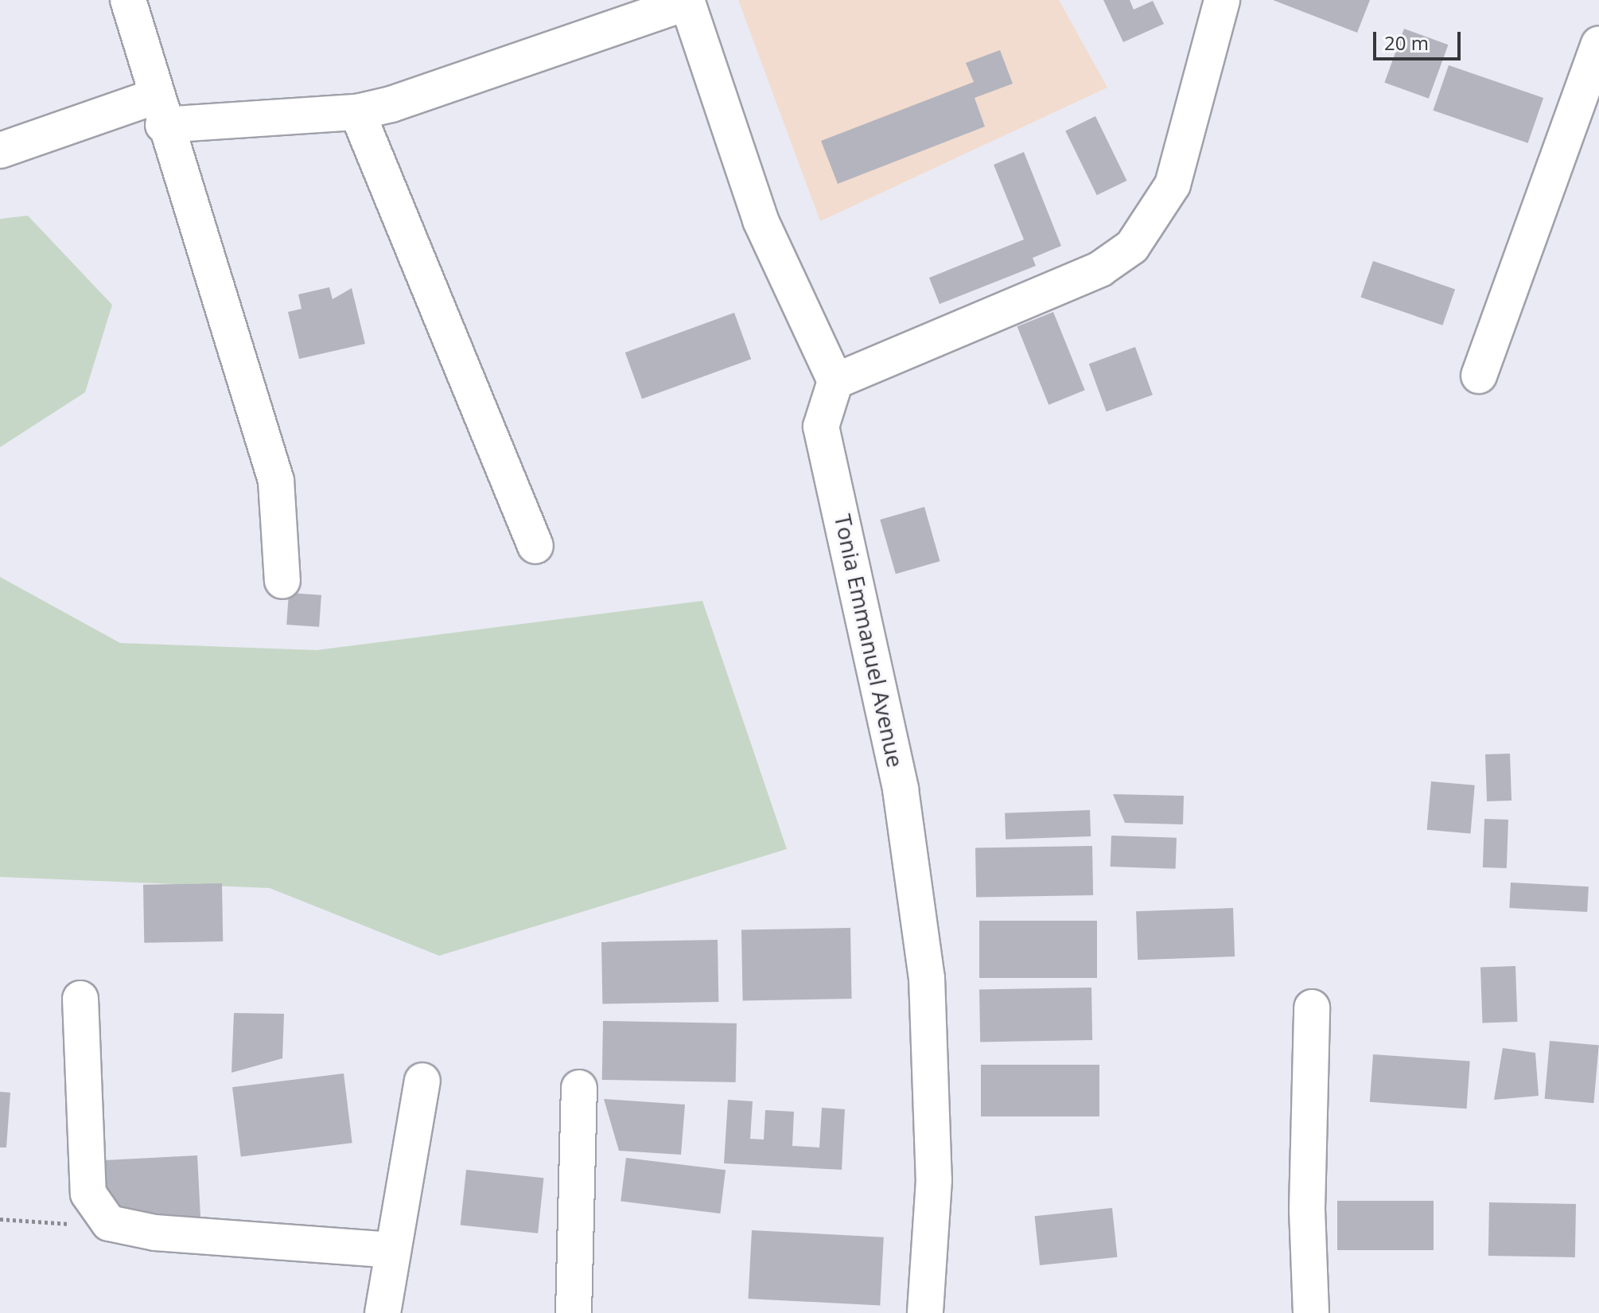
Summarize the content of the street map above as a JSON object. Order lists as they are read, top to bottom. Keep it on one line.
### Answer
{"streets":{"street":["Tonia Emmanuel Avenue"]},"scale_bar":"20 m"}
